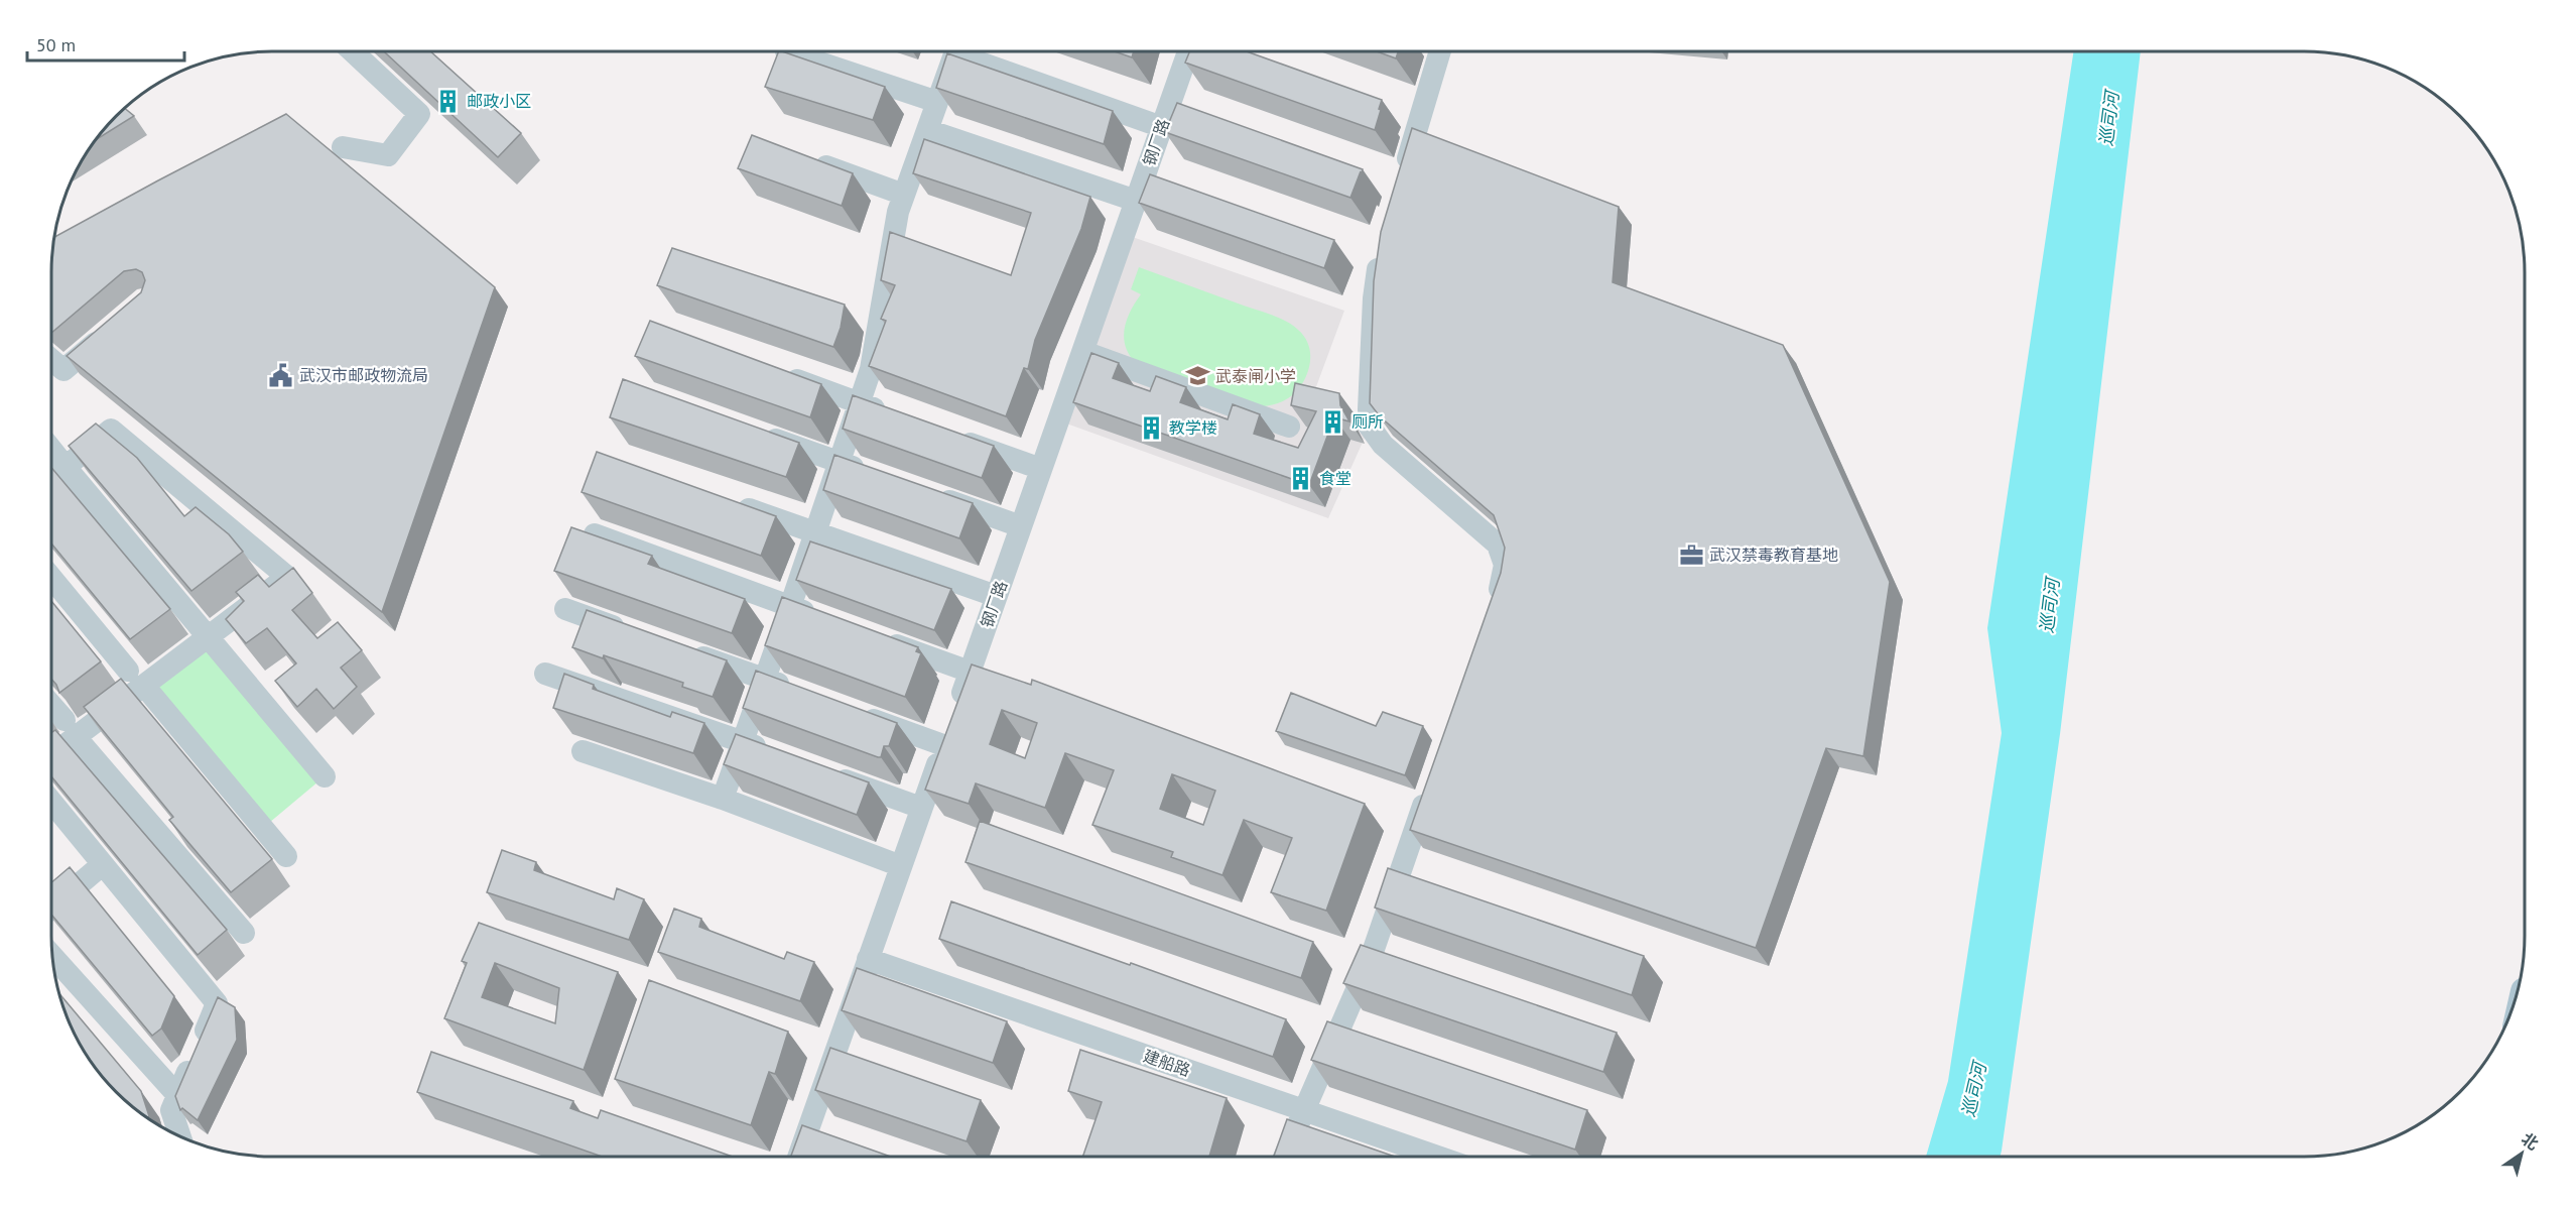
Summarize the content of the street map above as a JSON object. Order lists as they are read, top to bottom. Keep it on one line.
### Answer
{"streets":{"street":["钢厂路","建船路"]},"crossings":[["钢厂路","建船路"]],"water":["巡司河"],"places":{"building":["邮政小区","厕所","教学楼","食堂"],"public building":["武汉市邮政物流局"],"school or university":["武泰闸小学"],"office":["武汉禁毒教育基地"]},"scale_bar":"50 m","north":"top right"}
